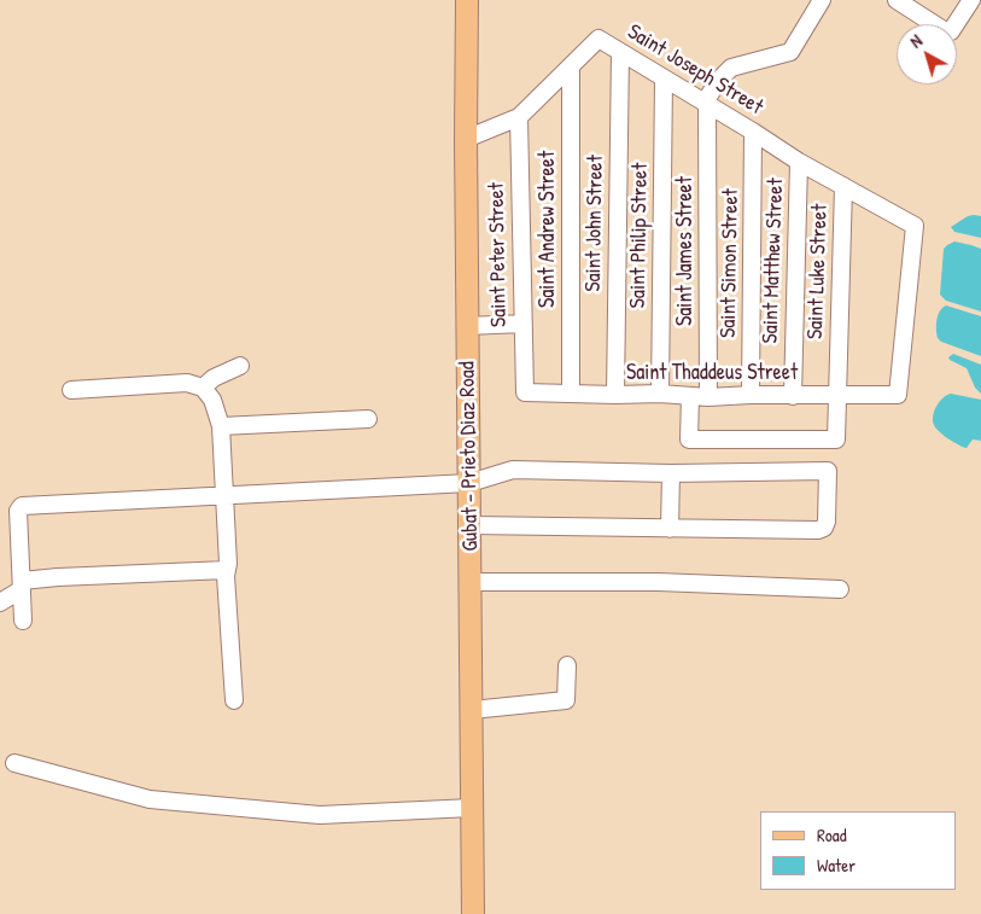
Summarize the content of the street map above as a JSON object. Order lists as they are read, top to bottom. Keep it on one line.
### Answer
{"streets":{"main road":["Gubat - Prieto Diaz Road"],"street":["Saint Joseph Street","Saint John Street","Saint Andrew Street","Saint Philip Street","Saint James Street","Saint Peter Street","Saint Matthew Street","Saint Simon Street","Saint Luke Street","Saint Thaddeus Street"]},"crossings":[["Saint Joseph Street","Saint John Street"],["Saint Joseph Street","Saint Andrew Street"],["Saint Joseph Street","Saint Philip Street"],["Saint Joseph Street","Saint James Street"],["Saint Joseph Street","Saint Peter Street"],["Saint Joseph Street","Saint Matthew Street"],["Saint Joseph Street","Saint Simon Street"],["Saint Joseph Street","Saint Luke Street"],["Saint Joseph Street","Saint Thaddeus Street"],["Saint Joseph Street","Gubat - Prieto Diaz Road"],["Saint John Street","Saint Thaddeus Street"],["Saint Andrew Street","Saint Thaddeus Street"],["Saint Philip Street","Saint Thaddeus Street"],["Saint James Street","Saint Thaddeus Street"],["Saint Peter Street","Saint Thaddeus Street"],["Saint Matthew Street","Saint Thaddeus Street"],["Saint Simon Street","Saint Thaddeus Street"],["Saint Luke Street","Saint Thaddeus Street"]],"legend":["Road","Water"],"north":"top left"}
